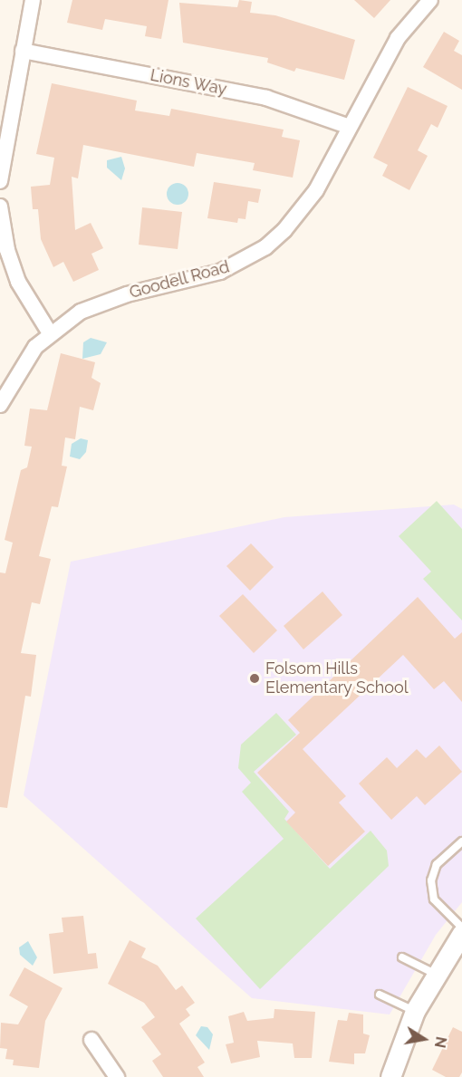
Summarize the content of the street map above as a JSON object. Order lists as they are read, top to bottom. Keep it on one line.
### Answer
{"streets":{"street":["Lions Way","Goodell Road"]},"crossings":[["Lions Way","Goodell Road"]],"places":["Folsom Hills Elementary School"],"north":"right"}
